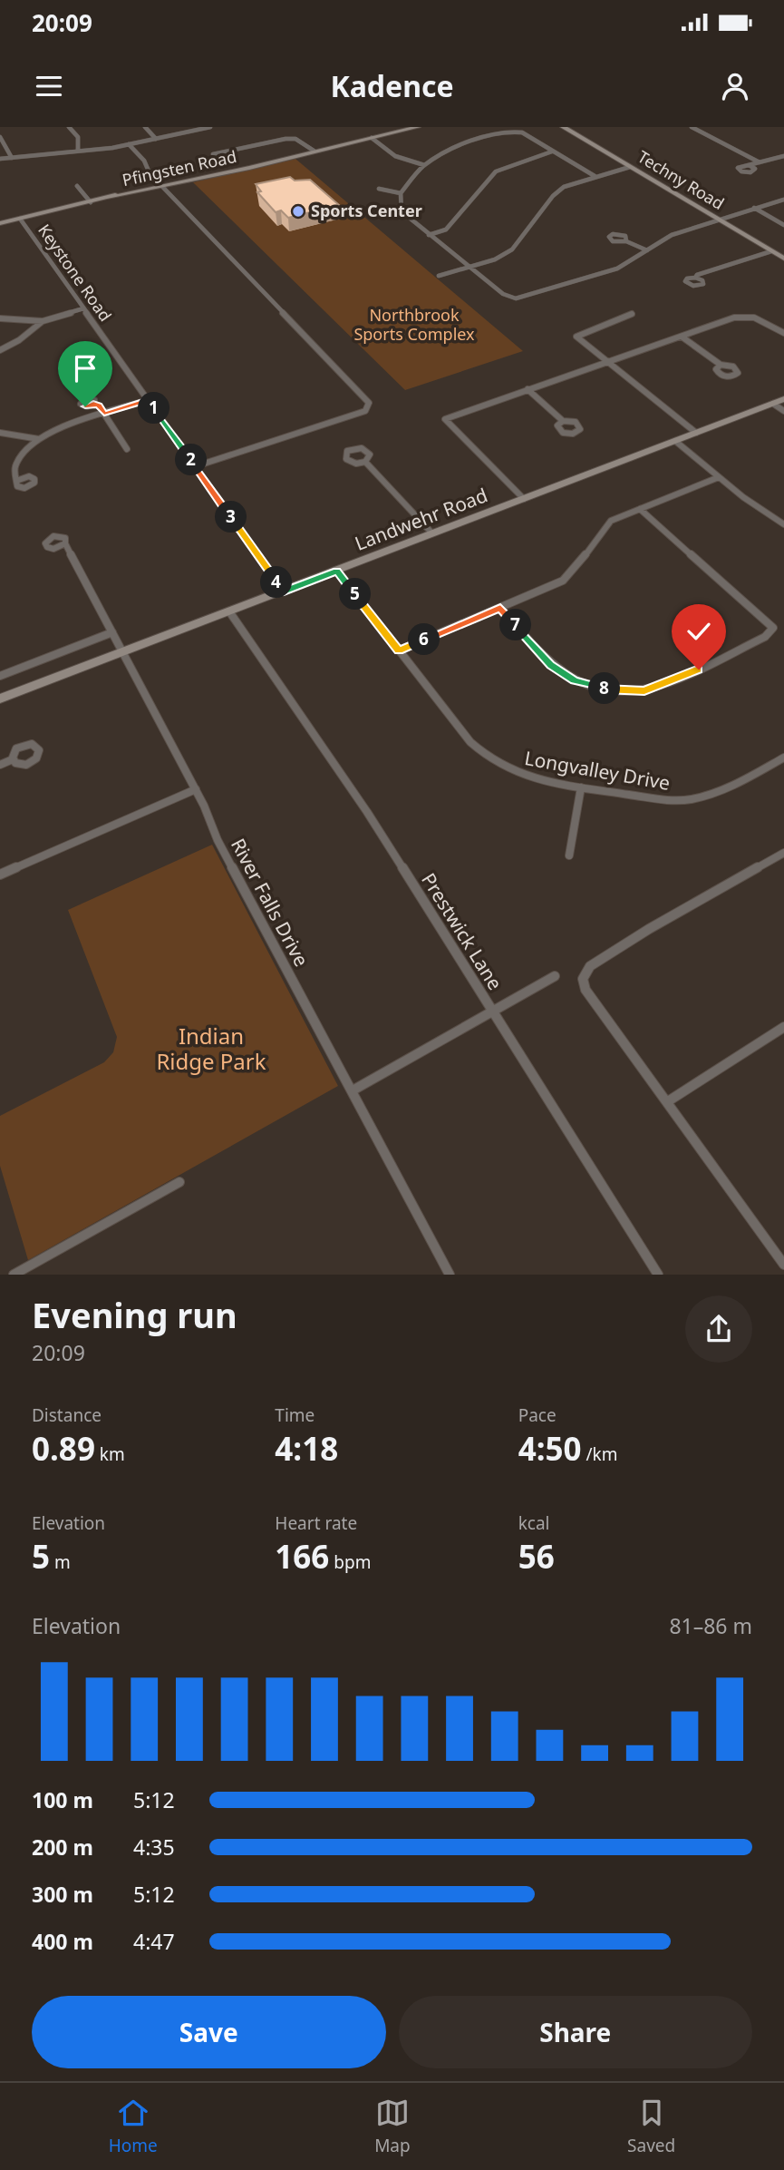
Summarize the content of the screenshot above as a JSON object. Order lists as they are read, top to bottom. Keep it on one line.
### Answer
{"streets":{"main road":["Pfingsten Road","Techny Road","Landwehr Road"],"street":["Keystone Road","Longvalley Drive","River Falls Drive","Prestwick Lane"]},"crossings":[["Pfingsten Road","Keystone Road"],["Keystone Road","Landwehr Road"],["Landwehr Road","Longvalley Drive"],["Landwehr Road","River Falls Drive"],["Landwehr Road","Prestwick Lane"]],"parks":["Northbrook Sports Complex","Indian Ridge Park"],"places":["Sports Center"],"page":{"status":"20:09","header":"Kadence","pins":["1","2","3","4","5","7","6","8"],"heading":["Evening run","20:09"],"stats":[["Distance","0.89 km"],["Time","4:18"],["Pace","4:50 /km"],["Elevation","5 m"],["Heart rate","166 bpm"],["kcal","56"]],"chart":["Elevation","81–86 m"],"list":[{"name":"100 m","note":"5:12"},{"name":"200 m","note":"4:35"},{"name":"300 m","note":"5:12"},{"name":"400 m","note":"4:47"}],"buttons":["Save","Share"],"tabs":["Home","Map","Saved"]}}
